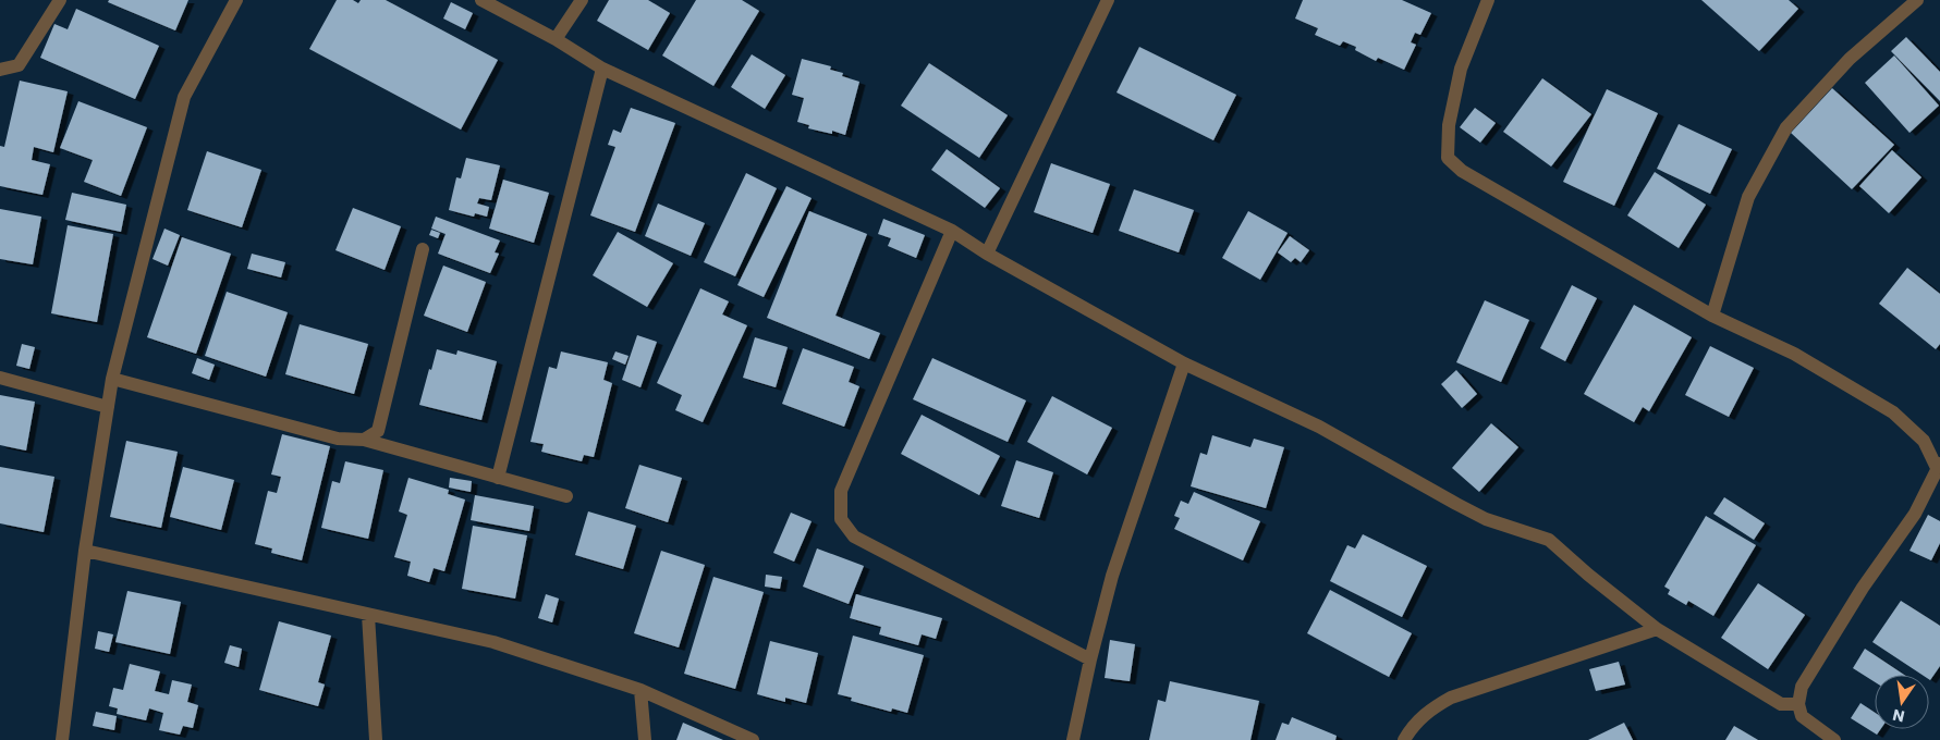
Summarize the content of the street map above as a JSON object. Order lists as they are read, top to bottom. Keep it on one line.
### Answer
{"north":"bottom"}
